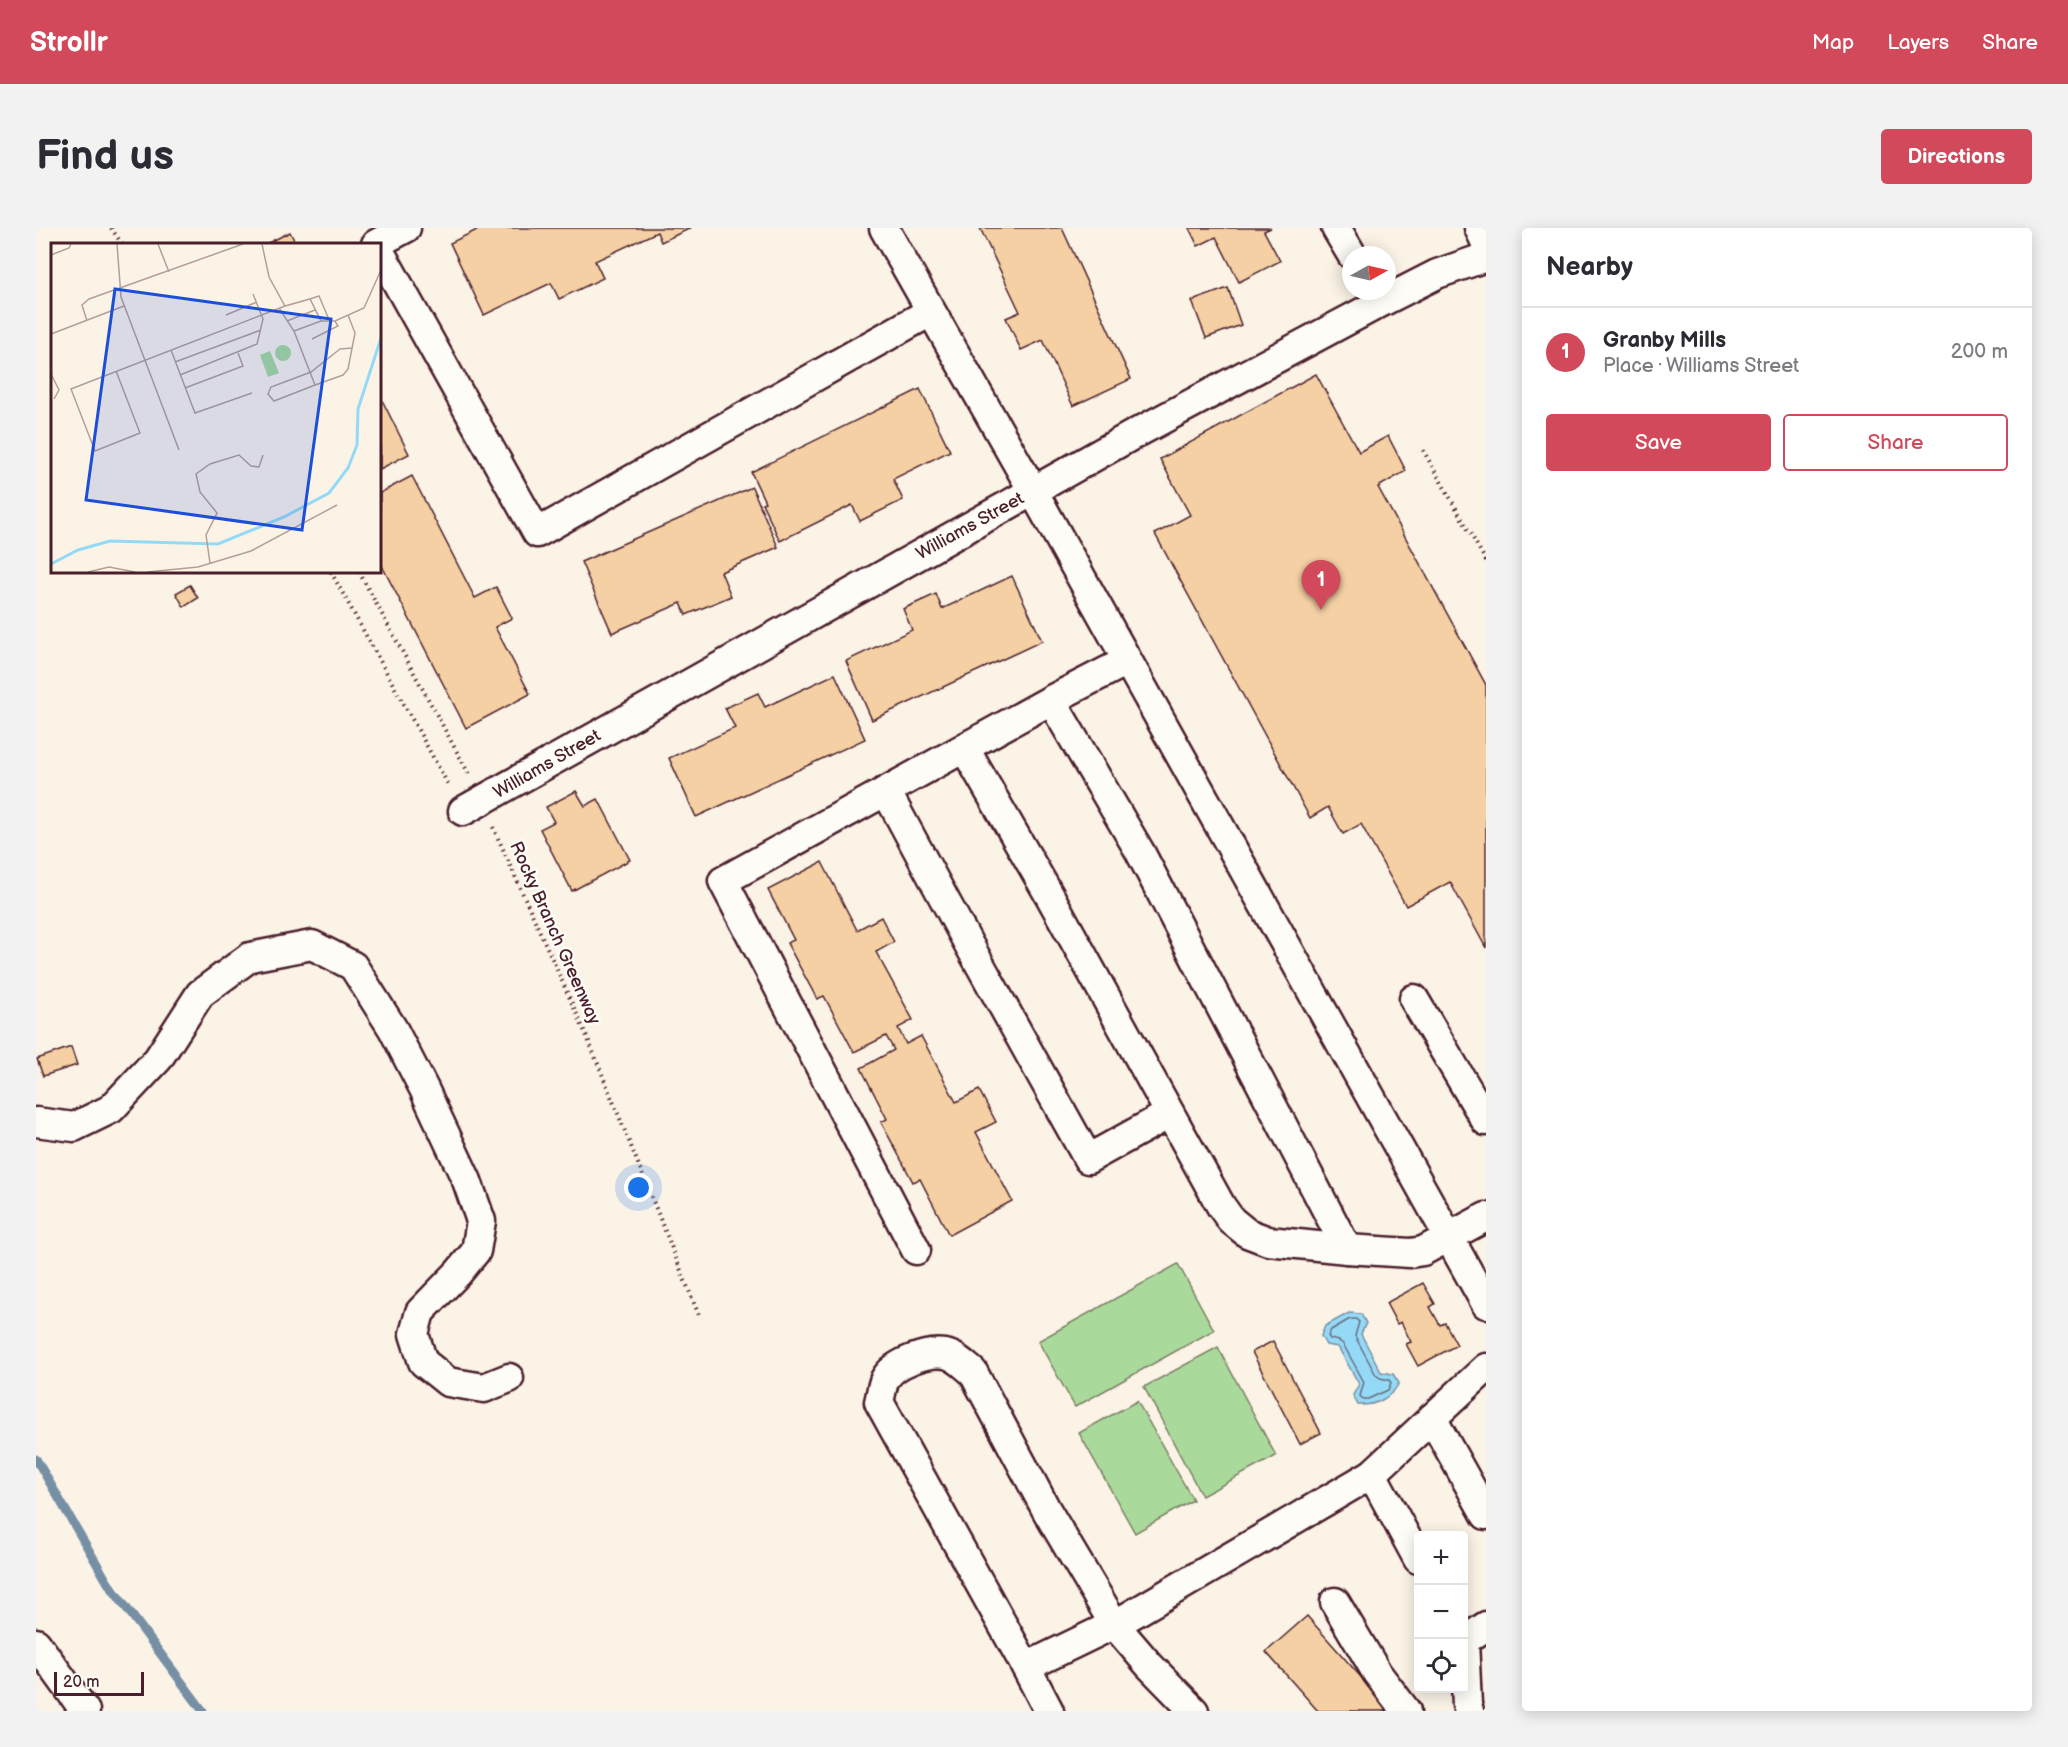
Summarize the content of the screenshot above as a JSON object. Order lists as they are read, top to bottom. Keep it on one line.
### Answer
{"streets":{"street":["Williams Street"],"path":["Rocky Branch Greenway"]},"crossings":[["Williams Street","Rocky Branch Greenway"]],"scale_bar":"20 m","north":"right","page":{"header":"Strollr","nav":["Map","Layers","Share"],"buttons":["Directions",["Save","Share"]],"title":"Find us","heading":"Nearby","list":[{"mark":"1","name":"Granby Mills","note":"Place · Williams Street","value":"200 m"}],"pins":"1","map_buttons":["+","−"],"scale":"20 m"}}
